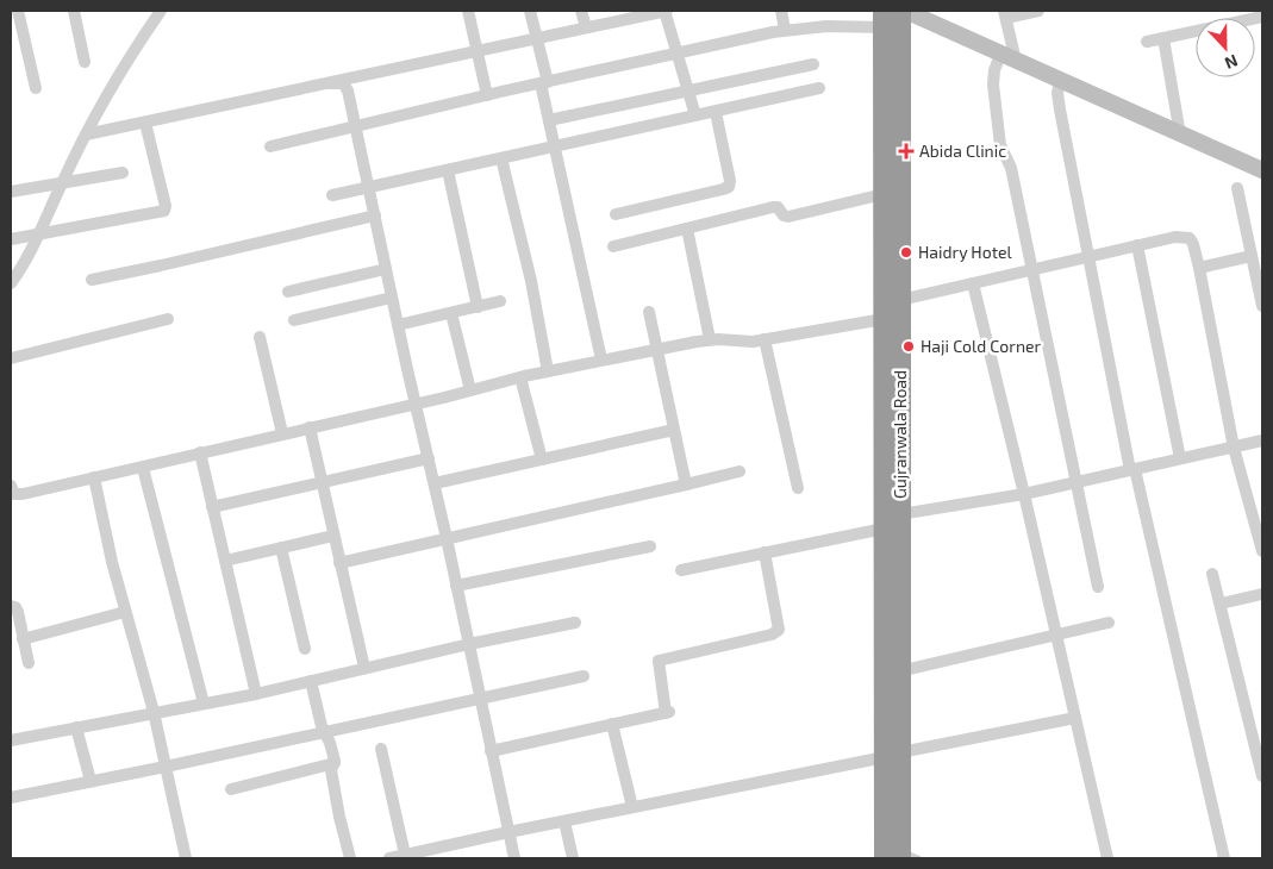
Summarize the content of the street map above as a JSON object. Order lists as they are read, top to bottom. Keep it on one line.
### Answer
{"streets":{"highway":["Gujranwala Road"]},"places":{"health":["Abida Clinic"],"other":["Haidry Hotel","Haji Cold Corner"]},"north":"bottom"}
